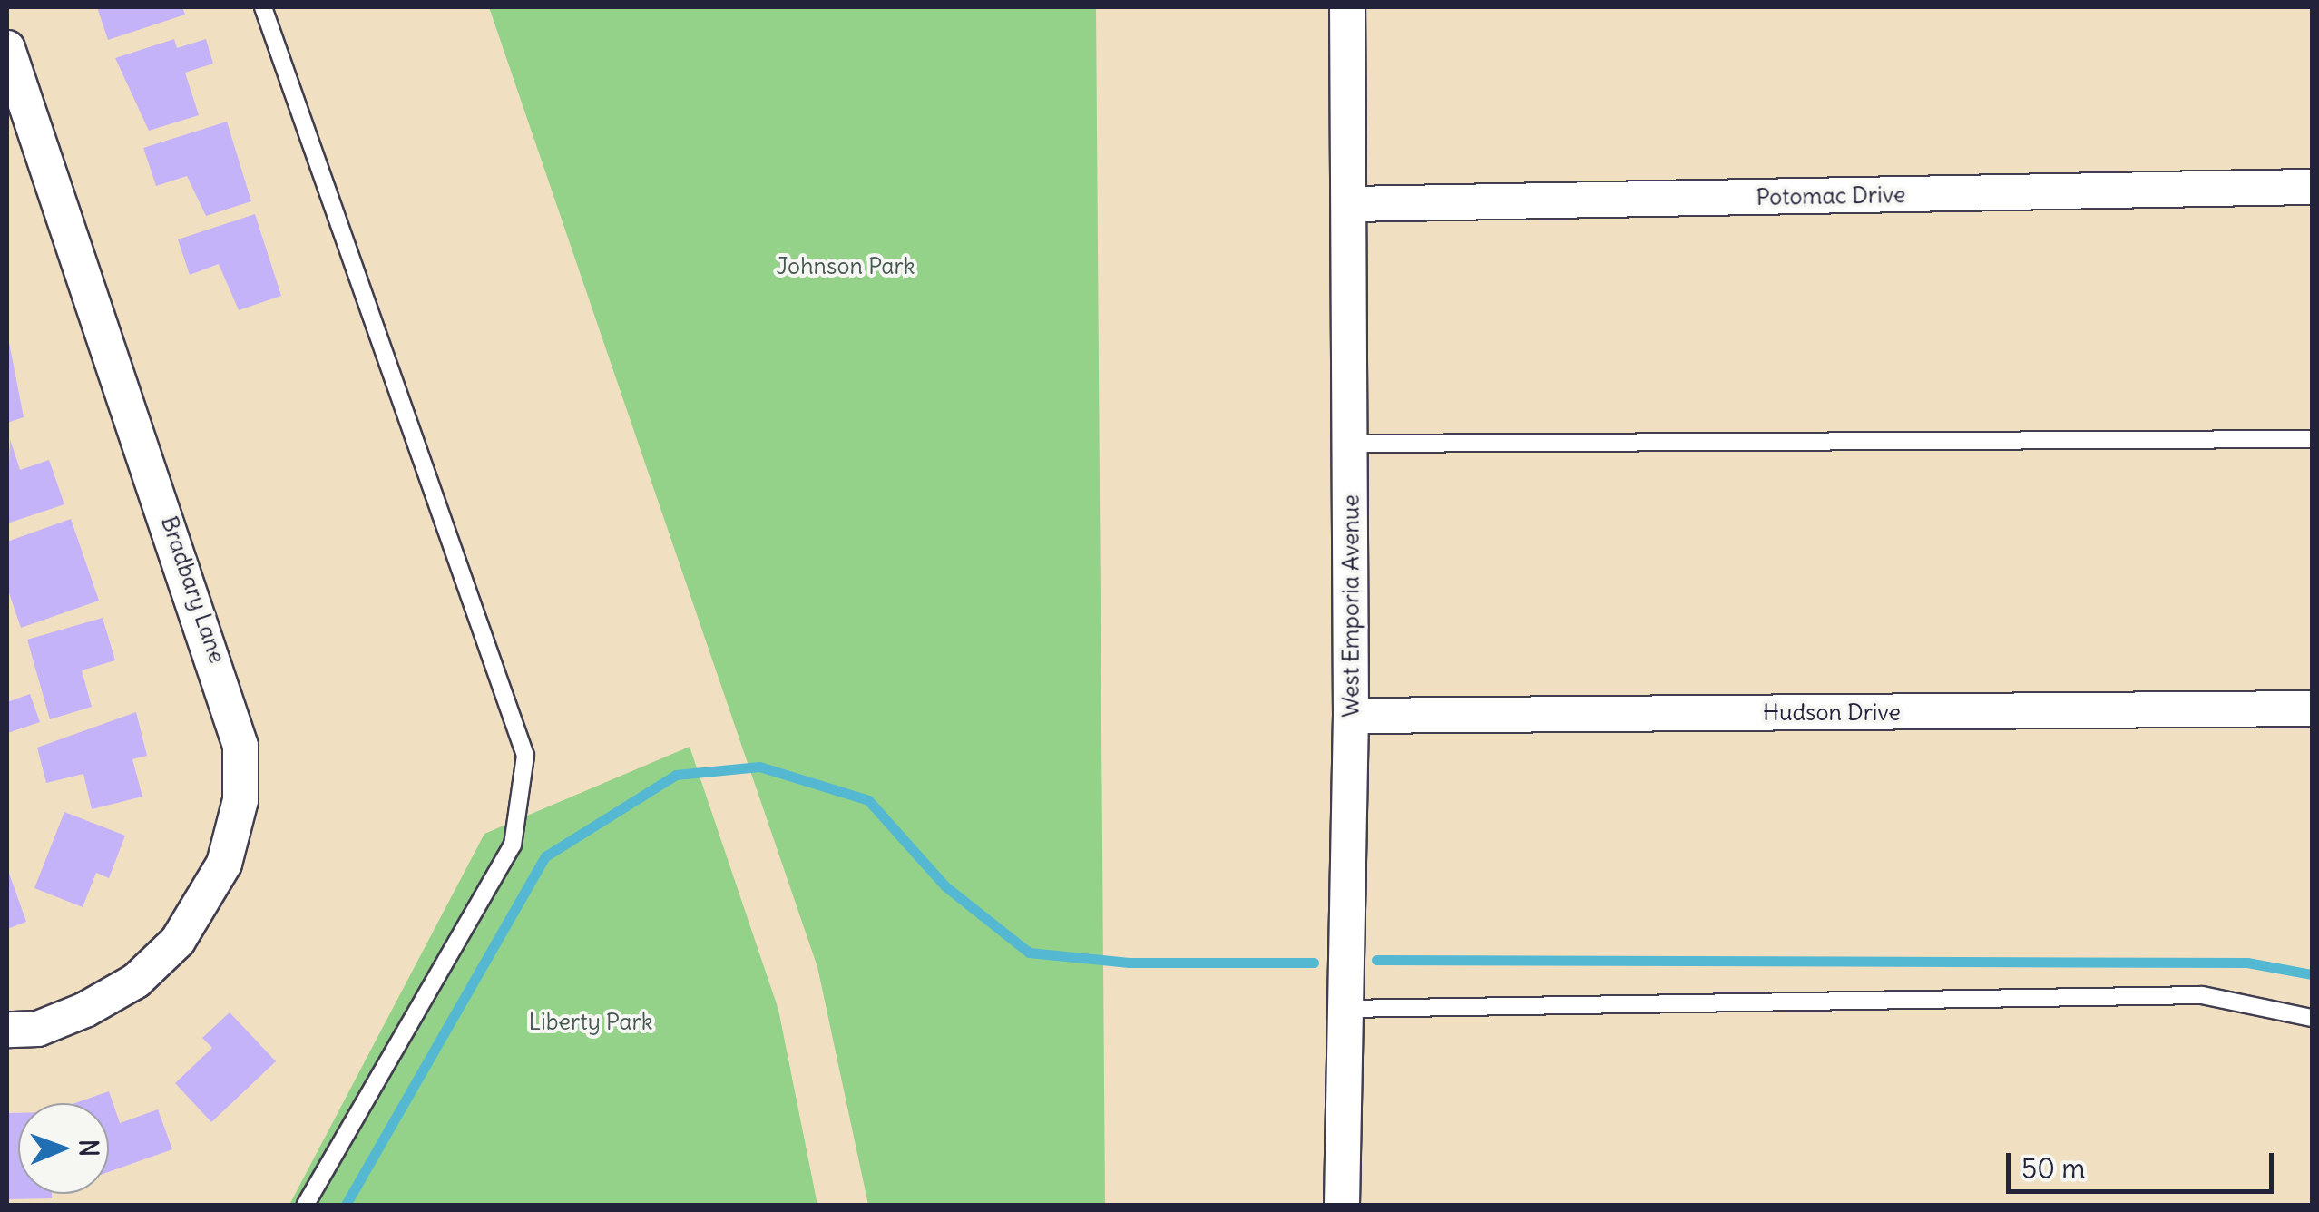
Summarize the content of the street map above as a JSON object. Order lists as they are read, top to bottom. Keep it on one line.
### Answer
{"streets":{"street":["Potomac Drive","Bradbary Lane","West Emporia Avenue","Hudson Drive"]},"crossings":[["Potomac Drive","West Emporia Avenue"],["West Emporia Avenue","Hudson Drive"]],"parks":["Johnson Park","Liberty Park"],"scale_bar":"50 m","north":"right"}
